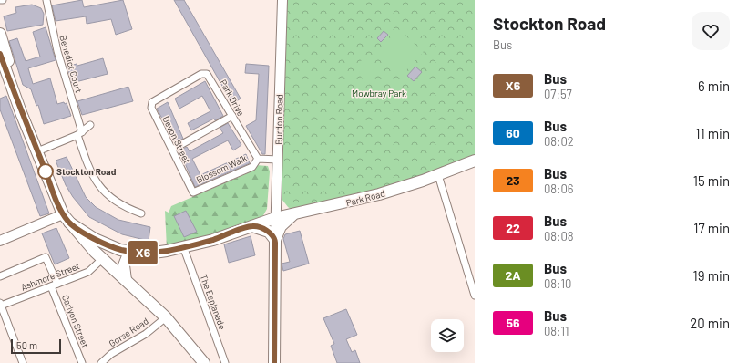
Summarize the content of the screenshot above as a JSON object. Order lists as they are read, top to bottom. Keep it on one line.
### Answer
{"streets":{"highway":["Burdon Road","Park Road"],"street":["Benedict Court","Park Drive","Devon Street","Blossom Walk","Ashmore Street","The Esplanade","Carlyon Street","Gorse Road"]},"crossings":[["Park Drive","Devon Street"],["Park Drive","Blossom Walk"],["Burdon Road","Blossom Walk"],["Burdon Road","Park Road"],["Devon Street","Blossom Walk"],["Park Road","The Esplanade"],["Ashmore Street","Carlyon Street"]],"parks":["Mowbray Park"],"places":["Stockton Road"],"lines":["bus line X6"],"scale_bar":"50 m","page":{"on_map":"X6","heading":["Stockton Road","Bus"],"list":[{"mark":"X6","name":"Bus","note":"07:57","value":"6 min"},{"mark":"60","name":"Bus","note":"08:02","value":"11 min"},{"mark":"23","name":"Bus","note":"08:06","value":"15 min"},{"mark":"22","name":"Bus","note":"08:08","value":"17 min"},{"mark":"2A","name":"Bus","note":"08:10","value":"19 min"},{"mark":"56","name":"Bus","note":"08:11","value":"20 min"}],"scale":"50 m"}}
